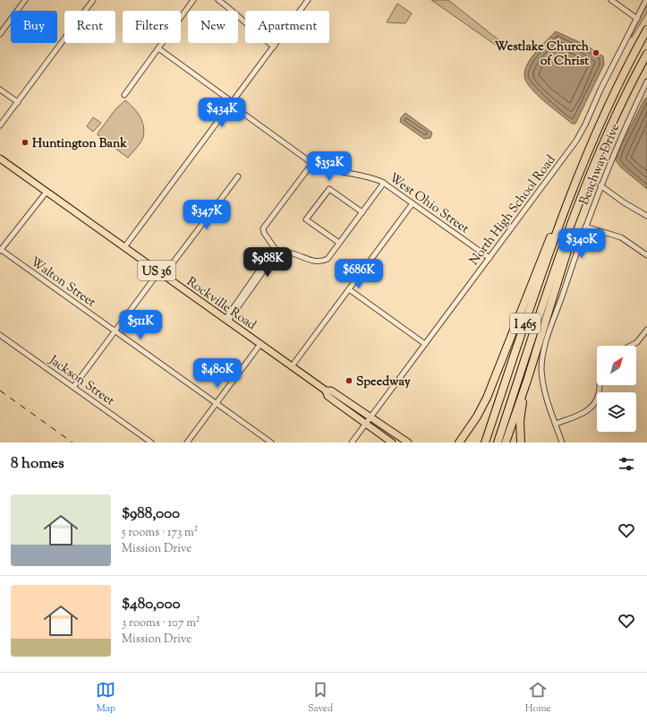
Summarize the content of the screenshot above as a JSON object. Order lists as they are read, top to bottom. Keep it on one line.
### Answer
{"streets":{"highway":["I 465"],"main road":["US 36","Rockville Road"],"street":["Beachway Drive","West Ohio Street","North High School Road","Walton Street","Jackson Street"]},"crossings":[["West Ohio Street","North High School Road"],["North High School Road","Rockville Road"]],"places":["Westlake Church of Christ","Huntington Bank","Speedway"],"north":"top right","page":{"chip":["Buy","Rent","Filters","New","Apartment"],"price":["$434K","$352K","$347K","$340K","$988K","$686K","$511K","$480K"],"heading":"8 homes","list":[{"name":"$988,000","note":"5 rooms · 173 m² · Mission Drive"},{"name":"$480,000","note":"3 rooms · 107 m² · Mission Drive"}],"tabs":["Map","Saved","Home"]}}
